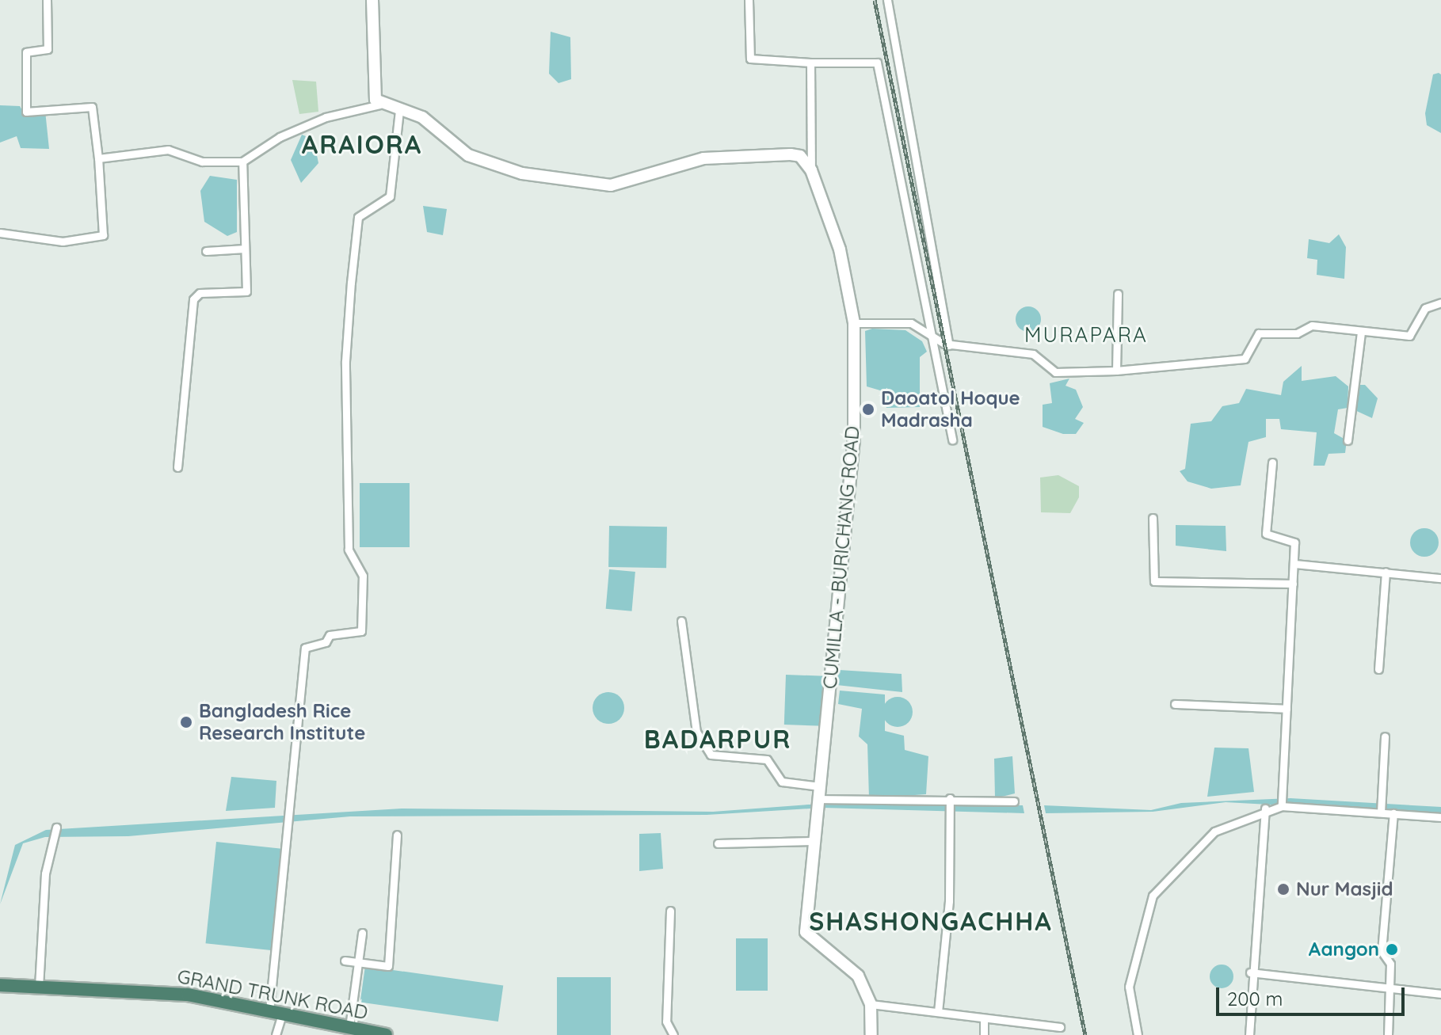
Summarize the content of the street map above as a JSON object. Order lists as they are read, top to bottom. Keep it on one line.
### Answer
{"streets":{"highway":["GRAND TRUNK ROAD"],"main road":["CUMILLA - BURICHANG ROAD"]},"districts":["ARAIORA","MURAPARA","BADARPUR","SHASHONGACHHA"],"places":["Daoatol Hoque Madrasha","Bangladesh Rice Research Institute","Nur Masjid","Aangon"],"scale_bar":"200 m"}
